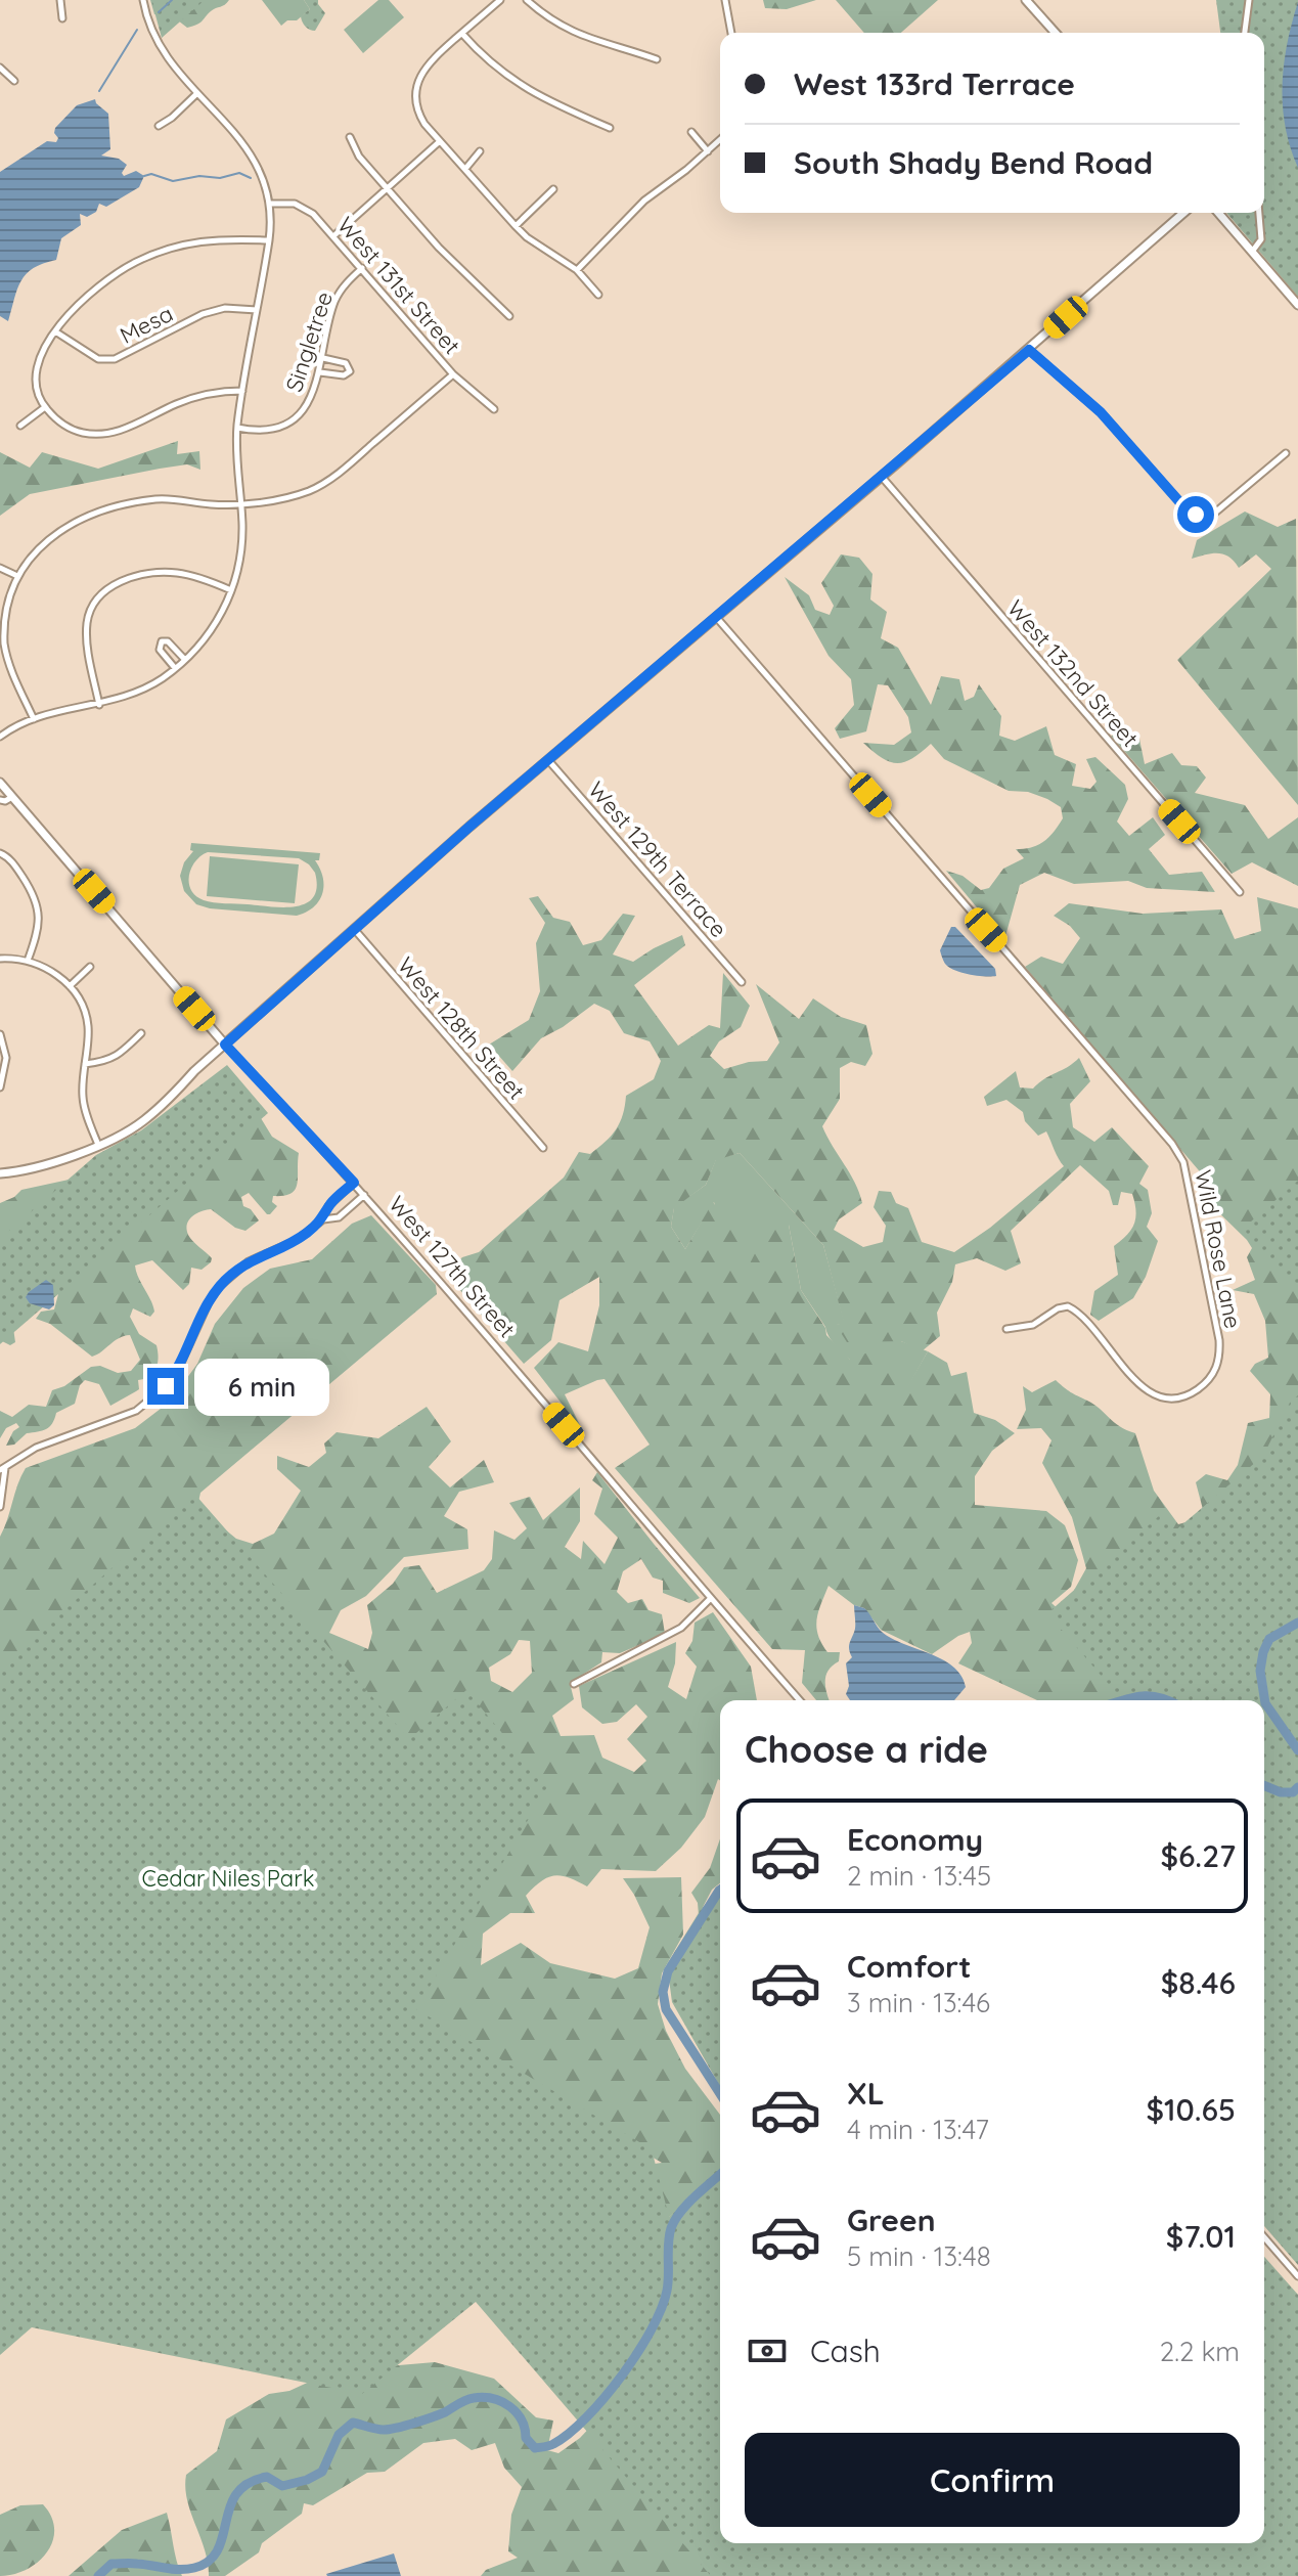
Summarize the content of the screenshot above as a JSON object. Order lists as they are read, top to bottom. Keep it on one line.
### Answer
{"streets":{"street":["West 131st Street","Mesa","Singletree","West 132nd Street","West 129th Terrace","West 128th Street","Wild Rose Lane","West 127th Street"]},"crossings":[["West 131st Street","Singletree"]],"parks":["Cedar Niles Park"],"page":{"banner":["West 133rd Terrace","South Shady Bend Road"],"bubble":"6 min","heading":"Choose a ride","list":[{"name":"Economy","note":"2 min · 13:45","value":"$6.27"},{"name":"Comfort","note":"3 min · 13:46","value":"$8.46"},{"name":"XL","note":"4 min · 13:47","value":"$10.65"},{"name":"Green","note":"5 min · 13:48","value":"$7.01"}],"pay":["Cash","2.2 km"],"buttons":"Confirm"}}
